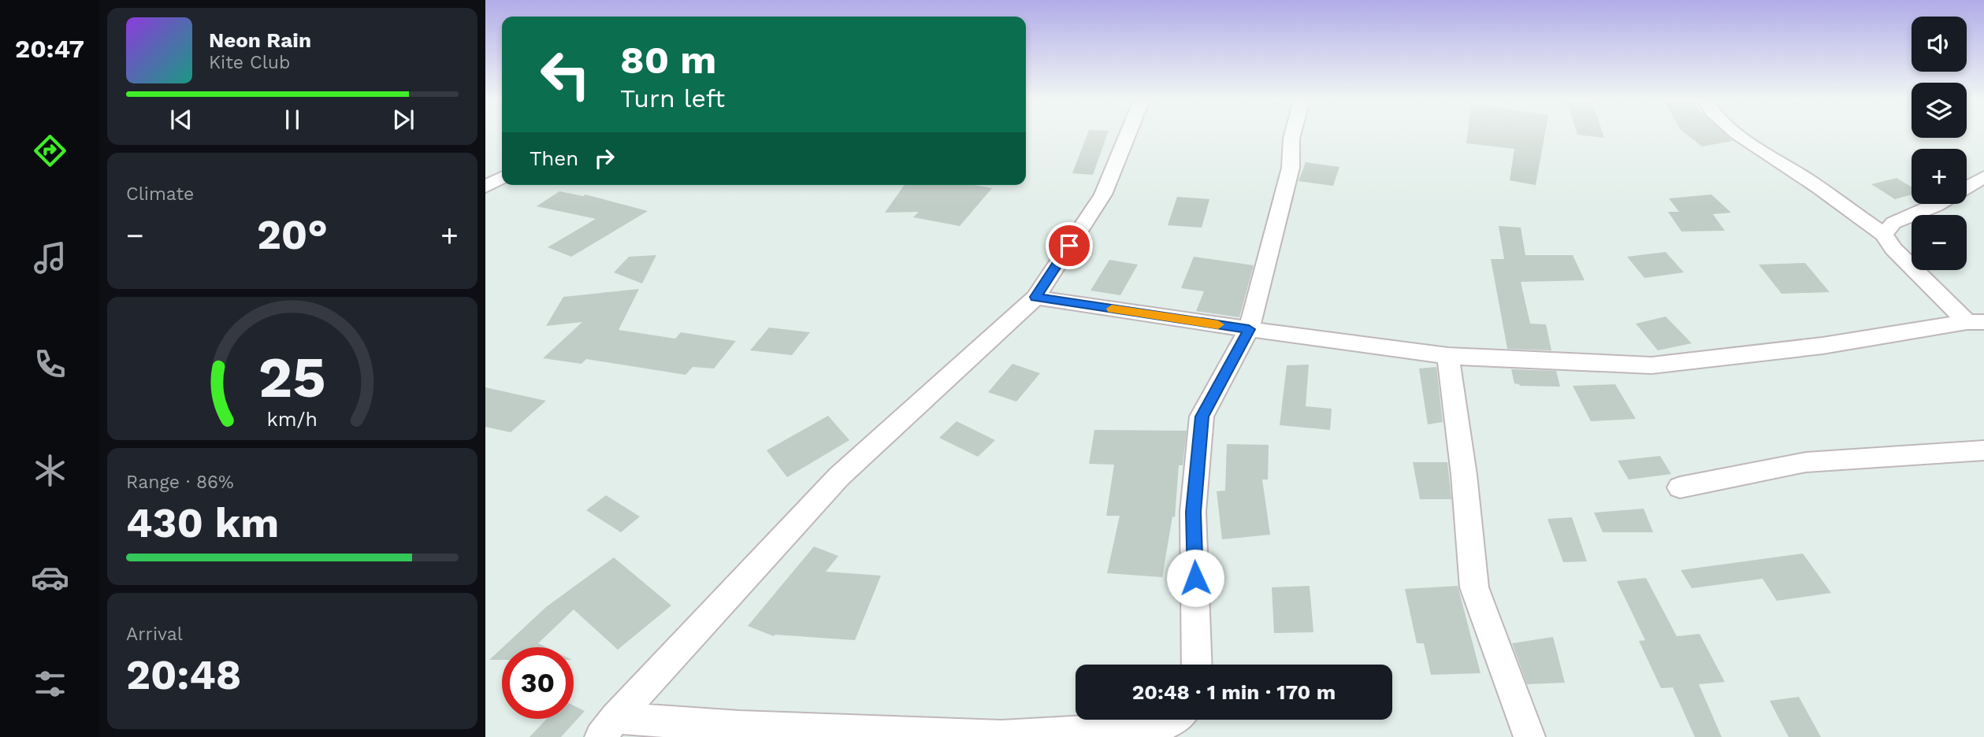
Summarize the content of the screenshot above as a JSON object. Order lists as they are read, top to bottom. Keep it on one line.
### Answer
{"page":{"tabs":"20:47","map_buttons":["+","−"],"turn":["80 m","Turn left"],"song":["Neon Rain","Kite Club"],"then":"Then","tile":["Climate",["Range · 86%","430 km"],["Arrival","20:48"]],"heat":["−","20°","+"],"limit":"30","trip":"20:48 · 1 min · 170 m","gauge":["25","km/h"]}}
